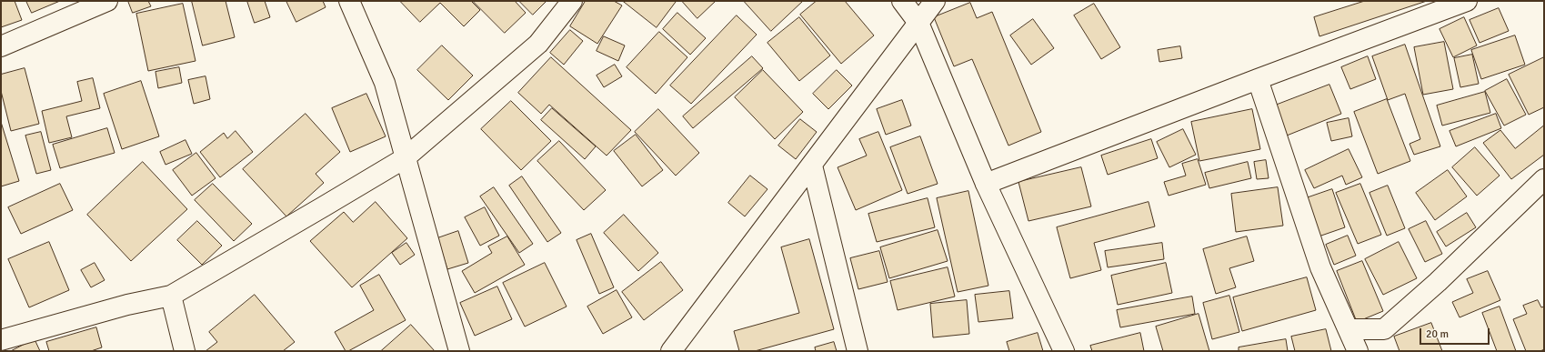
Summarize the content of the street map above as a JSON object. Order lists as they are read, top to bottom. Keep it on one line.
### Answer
{"scale_bar":"20 m"}
